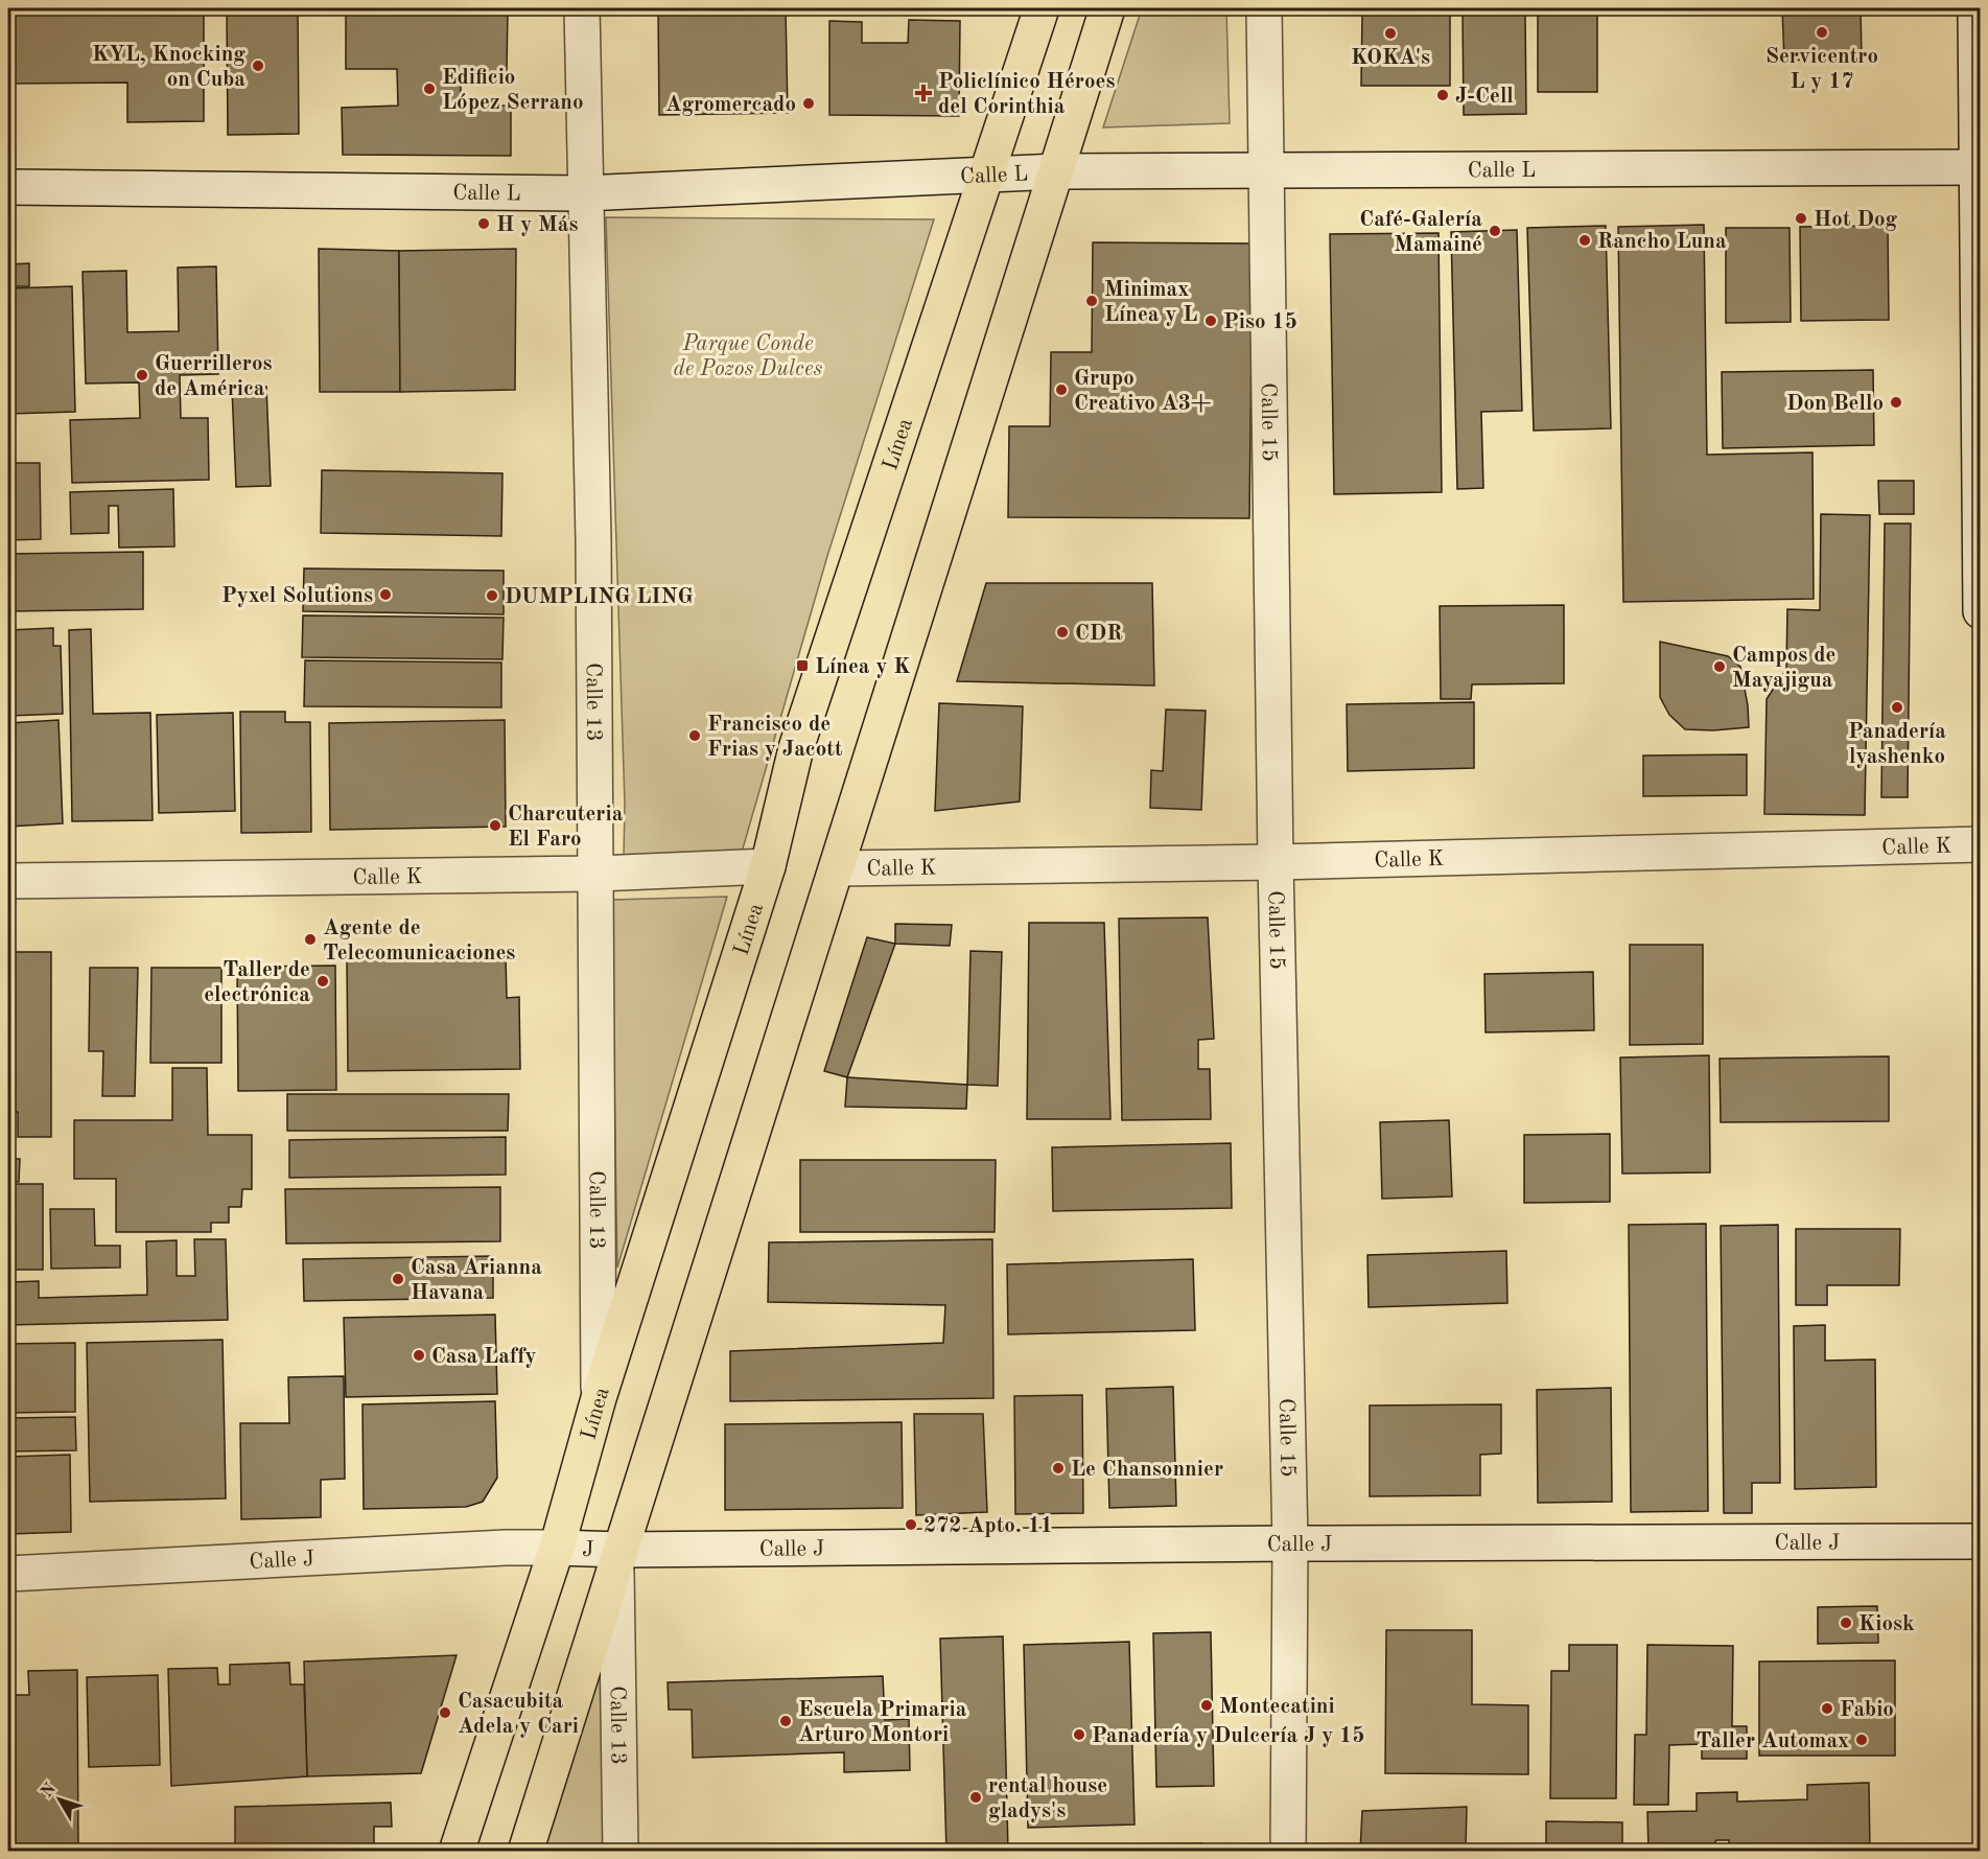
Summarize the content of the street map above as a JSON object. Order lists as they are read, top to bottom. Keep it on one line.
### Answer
{"streets":{"main road":["Línea"],"street":["Calle L","Calle 15","Calle 13","Calle K","Calle J","J"]},"crossings":[["Calle L","Calle 15"],["Calle L","Línea"],["Calle L","Calle 13"],["Calle 15","Calle K"],["Calle 15","Calle J"],["Línea","Calle 13"],["Línea","Calle K"],["Línea","Calle J"],["Línea","J"],["Calle 13","Calle K"],["Calle 13","Calle J"],["Calle 13","J"],["Calle J","J"]],"parks":["Parque Conde de Pozos Dulces"],"places":{"other":["Servicentro L y 17","KOKA's","KYL, Knocking on Cuba","Edificio López Serrano","J-Cell","Agromercado","Hot Dog","H y Más","Café-Galería Mamainé","Rancho Luna","Minimax Línea y L","Piso 15","Guerrilleros de América","Grupo Creativo A3+","Don Bello","Pyxel Solutions","DUMPLING LING","CDR","Campos de Mayajigua","Panadería lyashenko","Francisco de Frias y Jacott","Charcuteria El Faro","Agente de Telecomunicaciones","Taller de electrónica","Casa Arianna Havana","Casa Laffy","Le Chansonnier","272 Apto. 11","Kiosk","Montecatini","Fabio","Casacubita Adela y Cari","Escuela Primaria Arturo Montori","Panadería y Dulcería J y 15","Taller Automax","rental house gladys's"],"health":["Policlínico Héroes del Corinthia"],"transit":["Línea y K"]},"north":"top left"}
